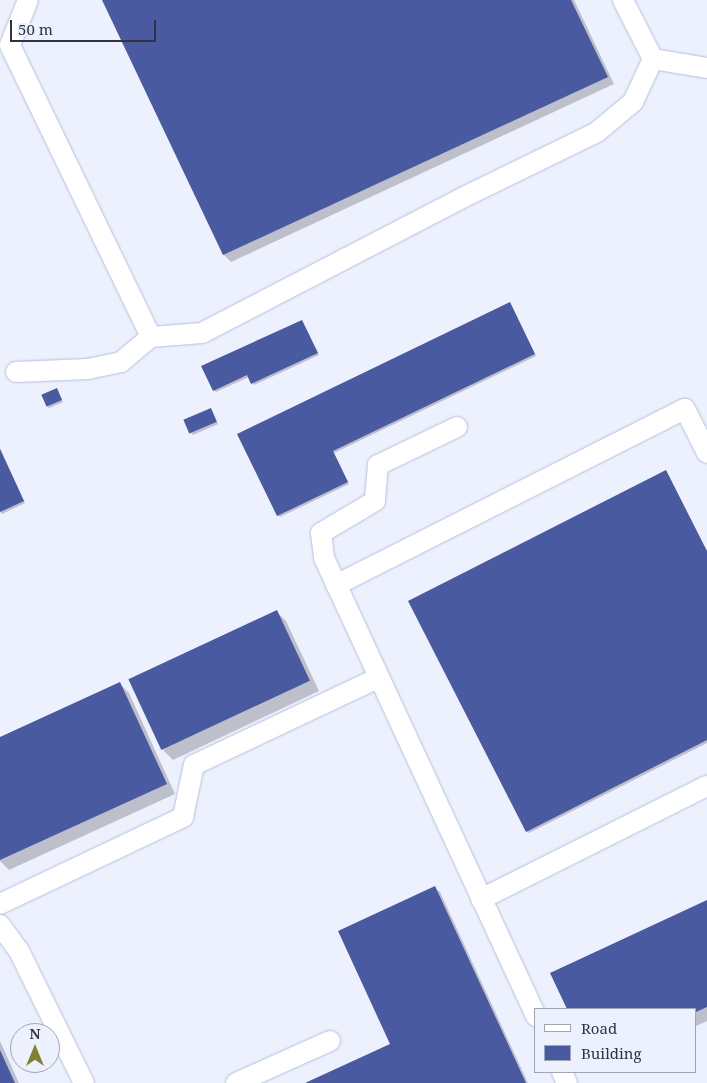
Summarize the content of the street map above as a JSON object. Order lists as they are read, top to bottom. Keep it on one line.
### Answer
{"legend":["Road","Building"],"scale_bar":"50 m","north":"top"}
